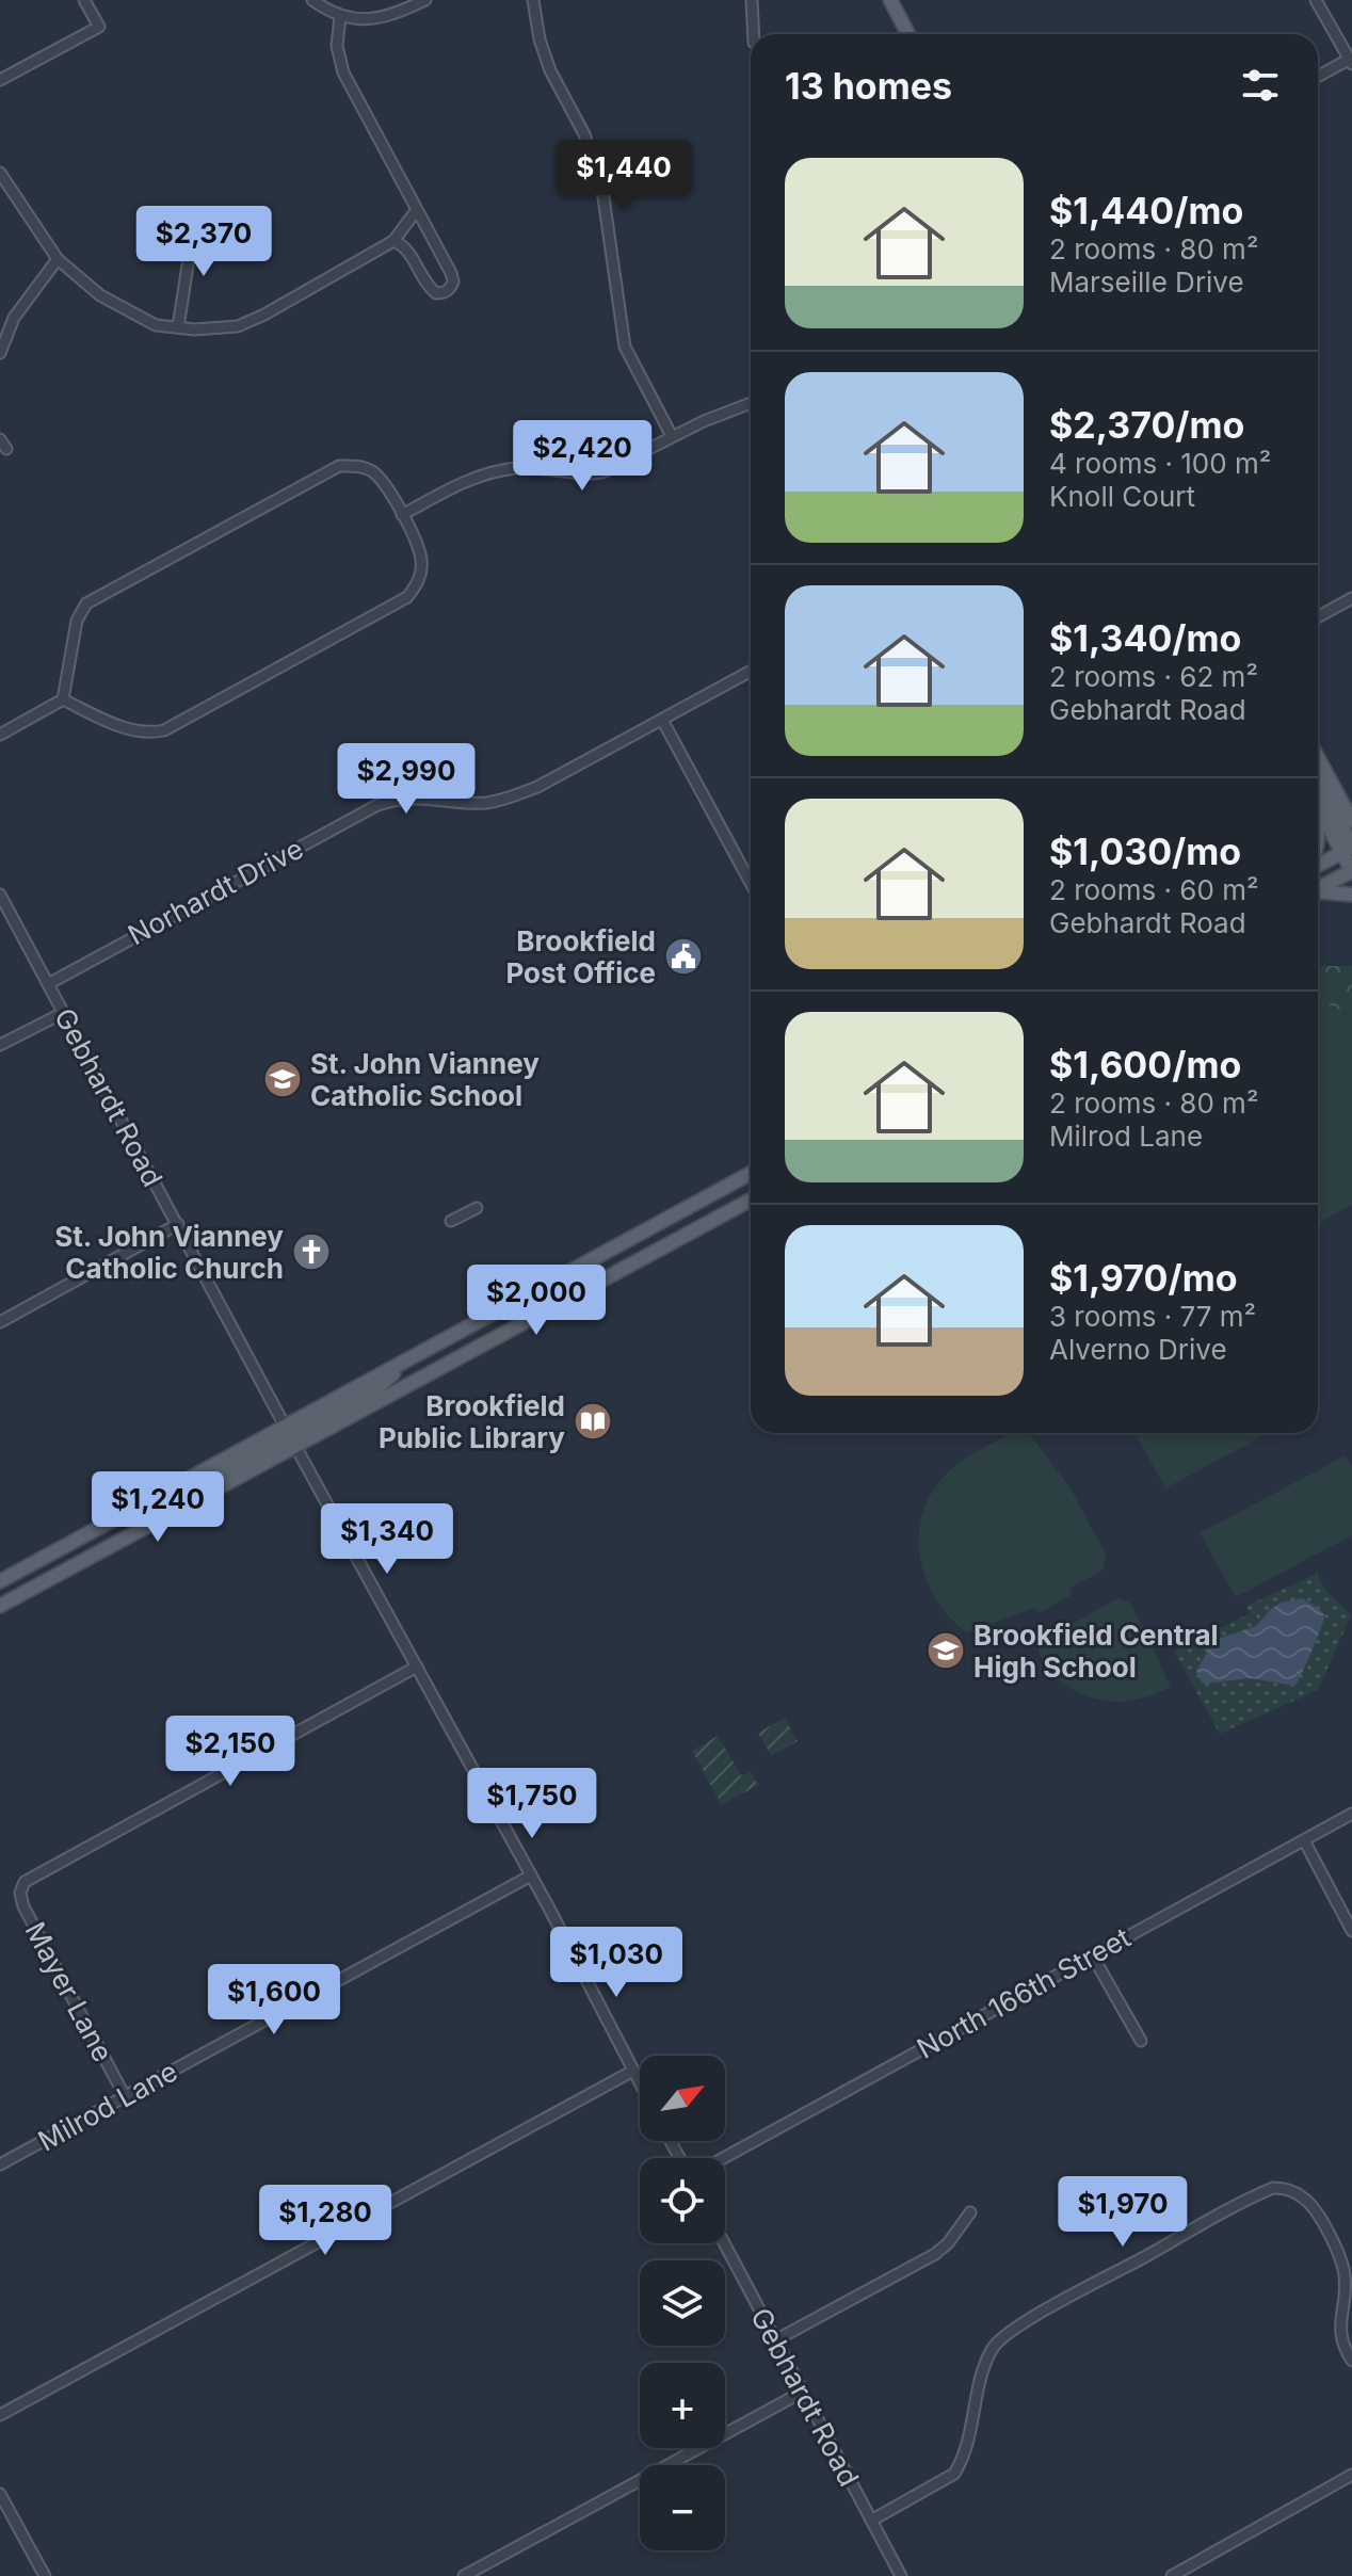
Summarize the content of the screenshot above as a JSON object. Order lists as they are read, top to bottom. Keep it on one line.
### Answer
{"streets":{"street":["Norhardt Drive","Gebhardt Road","Mayer Lane","North 166th Street","Milrod Lane"]},"crossings":[["Norhardt Drive","Gebhardt Road"],["Gebhardt Road","Mayer Lane"],["Gebhardt Road","Milrod Lane"],["Mayer Lane","Milrod Lane"]],"places":{"public building":["Brookfield Post Office"],"school or university":["St. John Vianney Catholic School","Brookfield Central High School"],"church":["St. John Vianney Catholic Church"],"library":["Brookfield Public Library"]},"north":"top right","page":{"heading":"13 homes","list":[{"name":"$1,440/mo","note":"2 rooms · 80 m² · Marseille Drive"},{"name":"$2,370/mo","note":"4 rooms · 100 m² · Knoll Court"},{"name":"$1,340/mo","note":"2 rooms · 62 m² · Gebhardt Road"},{"name":"$1,030/mo","note":"2 rooms · 60 m² · Gebhardt Road"},{"name":"$1,600/mo","note":"2 rooms · 80 m² · Milrod Lane"},{"name":"$1,970/mo","note":"3 rooms · 77 m² · Alverno Drive"}],"price":["$1,440","$2,370","$2,420","$2,990","$2,000","$1,240","$1,340","$2,150","$1,750","$1,030","$1,600","$1,970","$1,280"],"map_buttons":["+","−"]}}
